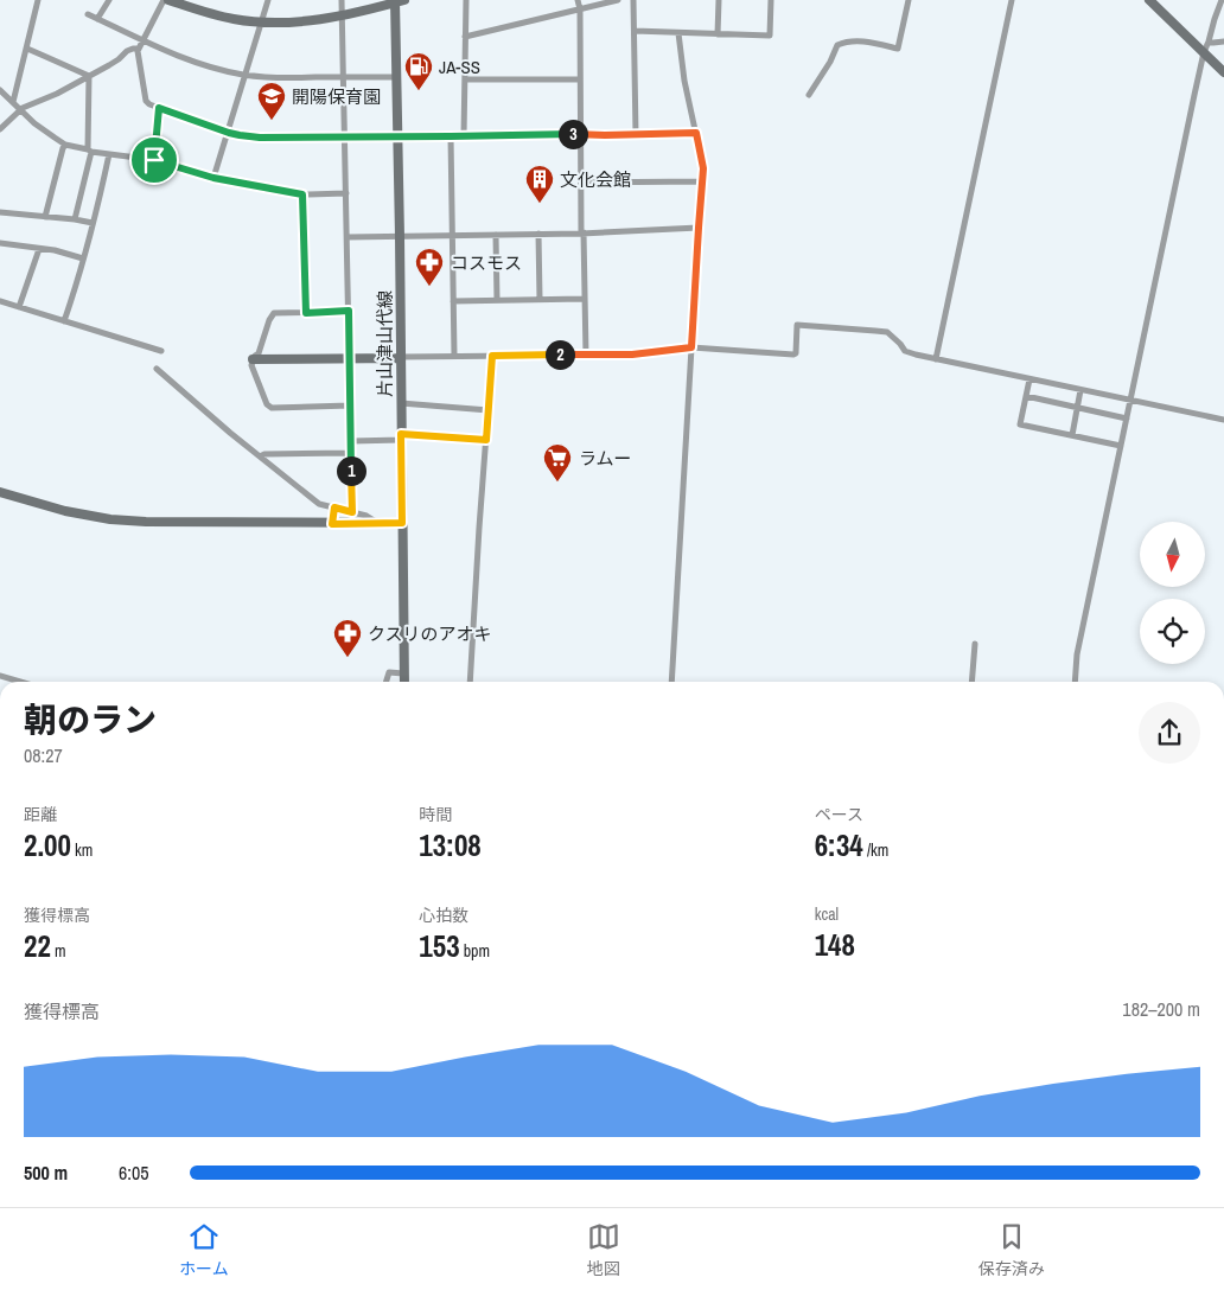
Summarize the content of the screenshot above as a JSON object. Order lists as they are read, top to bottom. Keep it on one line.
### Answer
{"streets":{"street":["片山津山代線"]},"places":{"fuel station":["JA-SS"],"school or university":["開陽保育園"],"building":["文化会館"],"pharmacy":["コスモス","クスリのアオキ"],"supermarket":["ラムー"]},"north":"bottom","page":{"pins":["3","2","1"],"heading":["朝のラン","08:27"],"stats":[["距離","2.00 km"],["時間","13:08"],["ペース","6:34 /km"],["獲得標高","22 m"],["心拍数","153 bpm"],["kcal","148"]],"chart":["獲得標高","182–200 m"],"list":[{"name":"500 m","note":"6:05"}],"tabs":["ホーム","地図","保存済み"]}}
